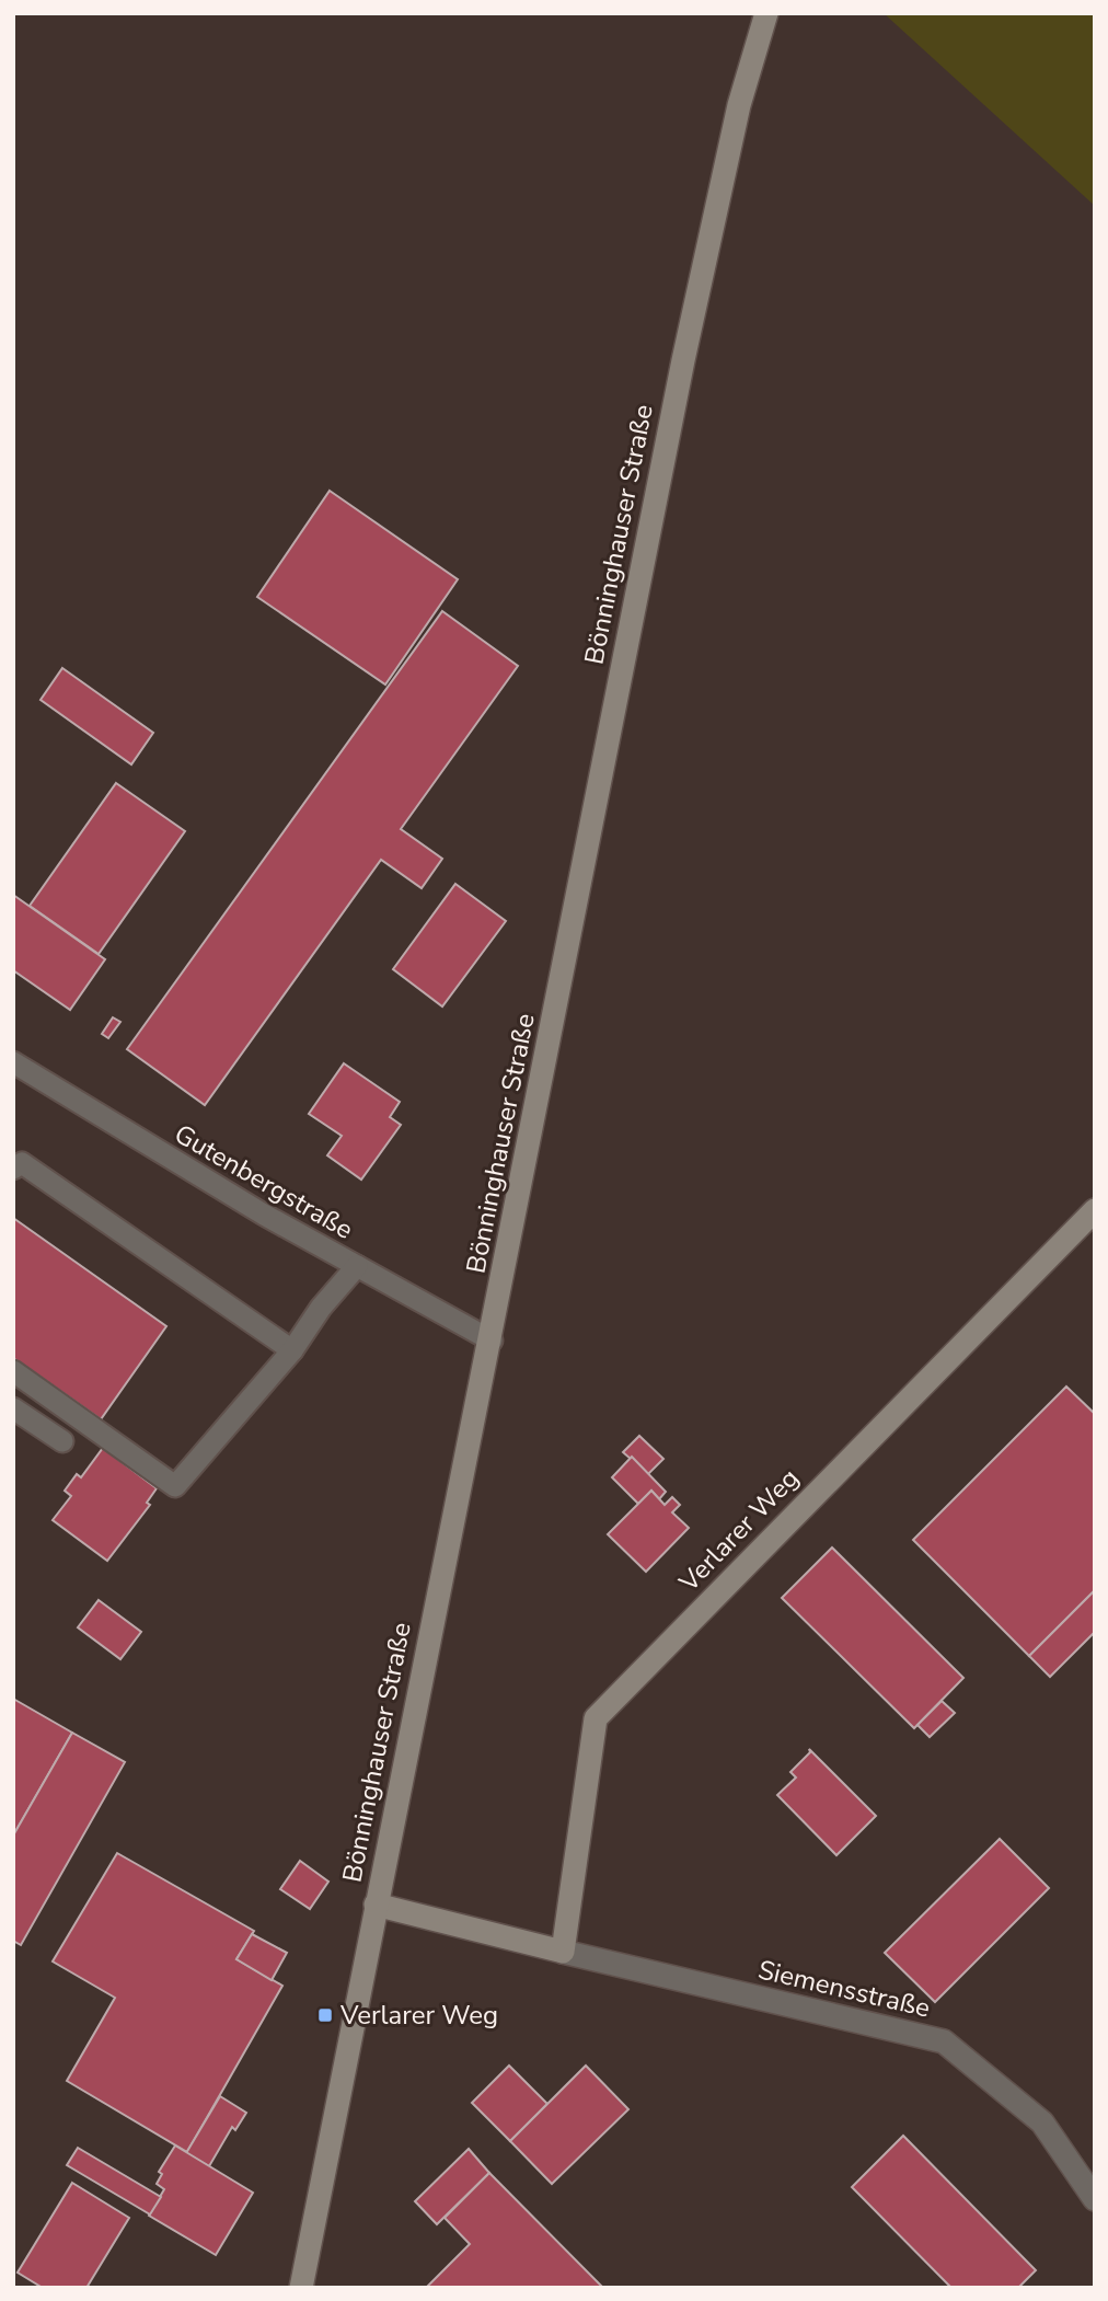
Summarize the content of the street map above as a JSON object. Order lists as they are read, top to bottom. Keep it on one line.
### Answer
{"streets":{"main road":["Bönninghauser Straße","Verlarer Weg"],"street":["Siemensstraße"],"lane":["Gutenbergstraße"]},"crossings":[["Bönninghauser Straße","Gutenbergstraße"],["Verlarer Weg","Siemensstraße"]],"places":{"transit":["Verlarer Weg"]}}
